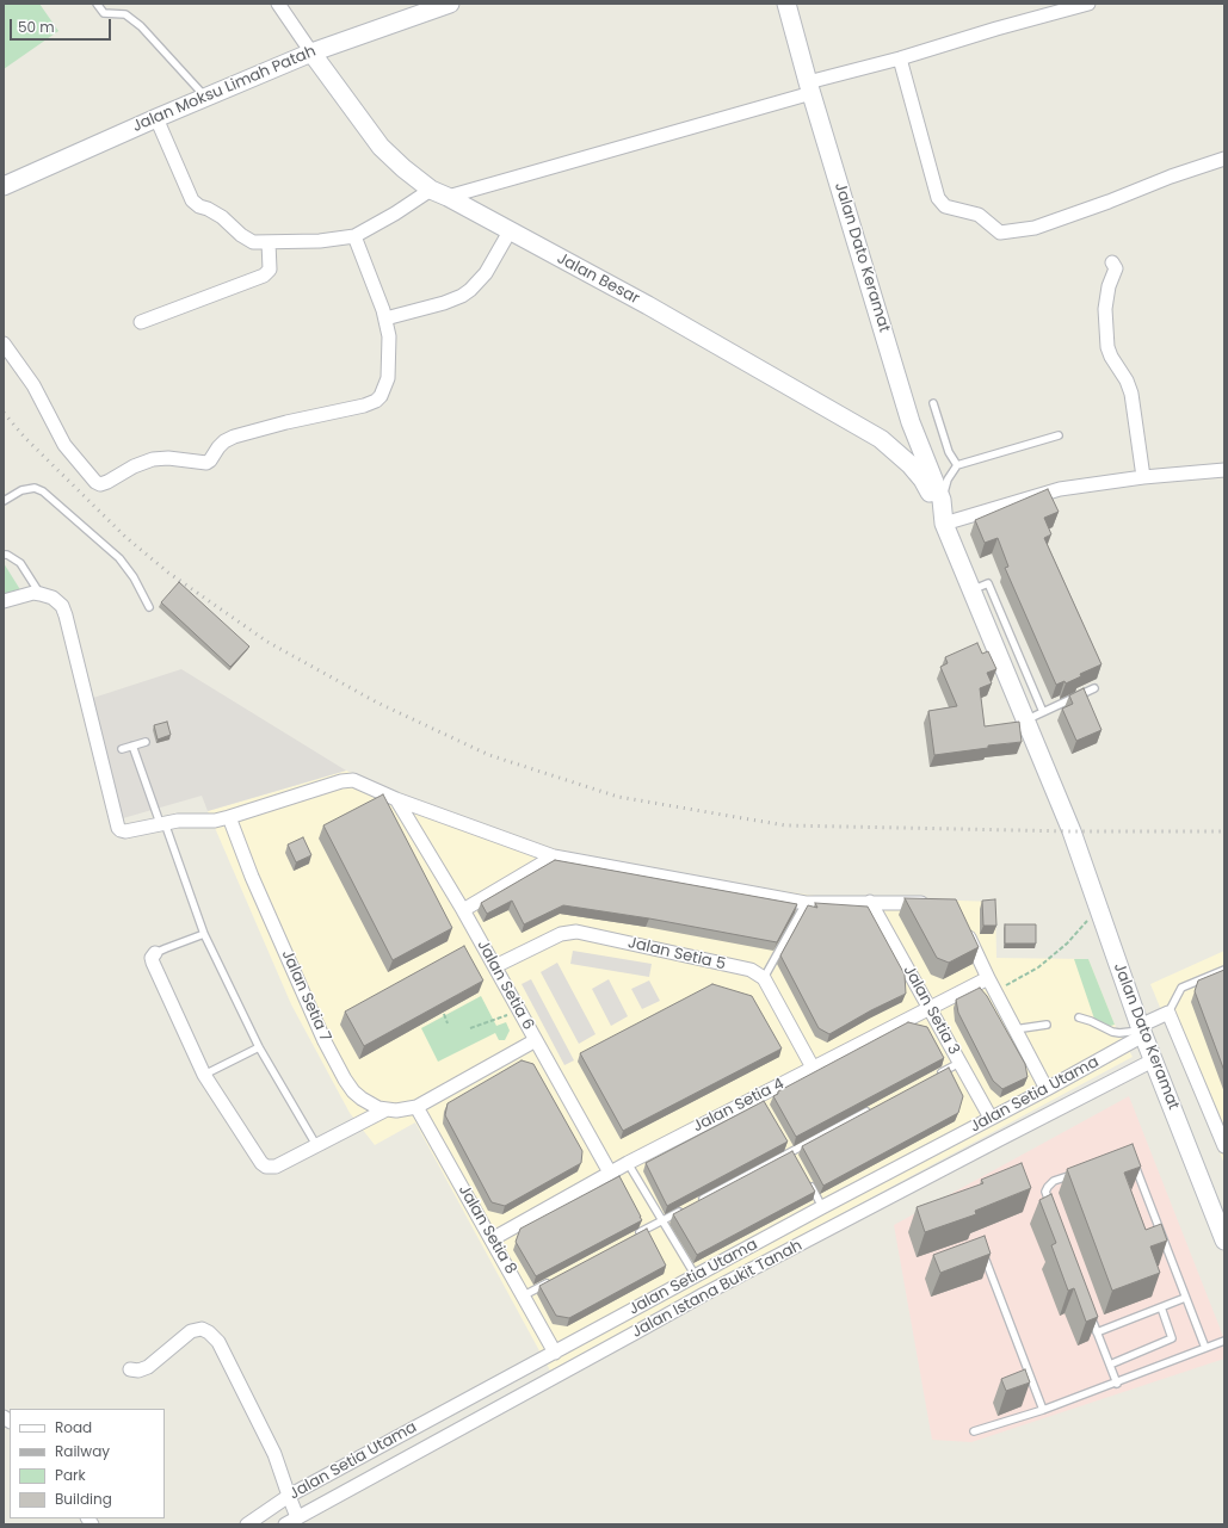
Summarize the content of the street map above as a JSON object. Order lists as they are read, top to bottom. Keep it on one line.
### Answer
{"streets":{"street":["Jalan Moksu Limah Patah","Jalan Dato Keramat","Jalan Besar","Jalan Setia 5","Jalan Setia 6","Jalan Setia 7","Jalan Setia 3","Jalan Setia Utama","Jalan Setia 4","Jalan Setia 8","Jalan Istana Bukit Tanah"]},"crossings":[["Jalan Moksu Limah Patah","Jalan Besar"],["Jalan Dato Keramat","Jalan Besar"],["Jalan Dato Keramat","Jalan Setia Utama"],["Jalan Dato Keramat","Jalan Istana Bukit Tanah"],["Jalan Setia 5","Jalan Setia 6"],["Jalan Setia 6","Jalan Setia 7"],["Jalan Setia 6","Jalan Setia 4"],["Jalan Setia 7","Jalan Setia 8"],["Jalan Setia 3","Jalan Setia Utama"],["Jalan Setia 3","Jalan Setia 4"],["Jalan Setia Utama","Jalan Setia 8"],["Jalan Setia 4","Jalan Setia 8"]],"legend":["Road","Railway","Park","Building"],"scale_bar":"50 m"}
